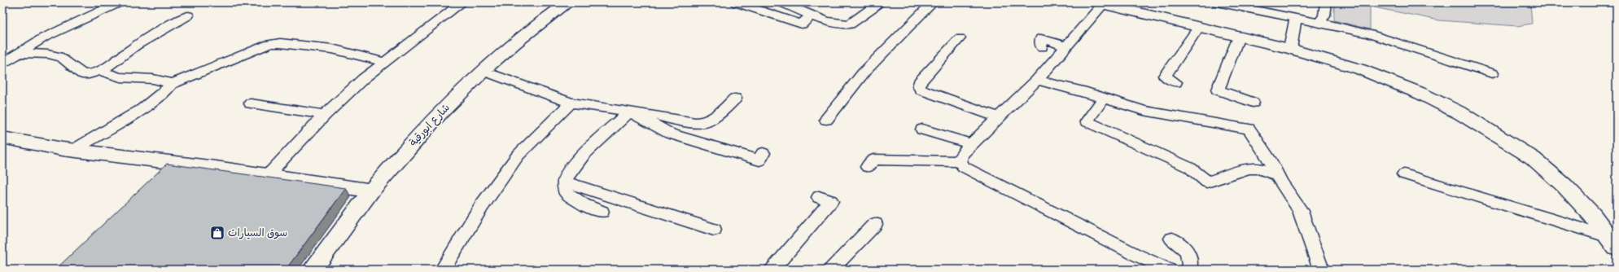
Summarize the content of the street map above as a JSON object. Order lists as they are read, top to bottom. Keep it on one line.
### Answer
{"streets":{"main road":["شارع ابورقية"]},"places":{"shop":["سوق السيارات"]}}
